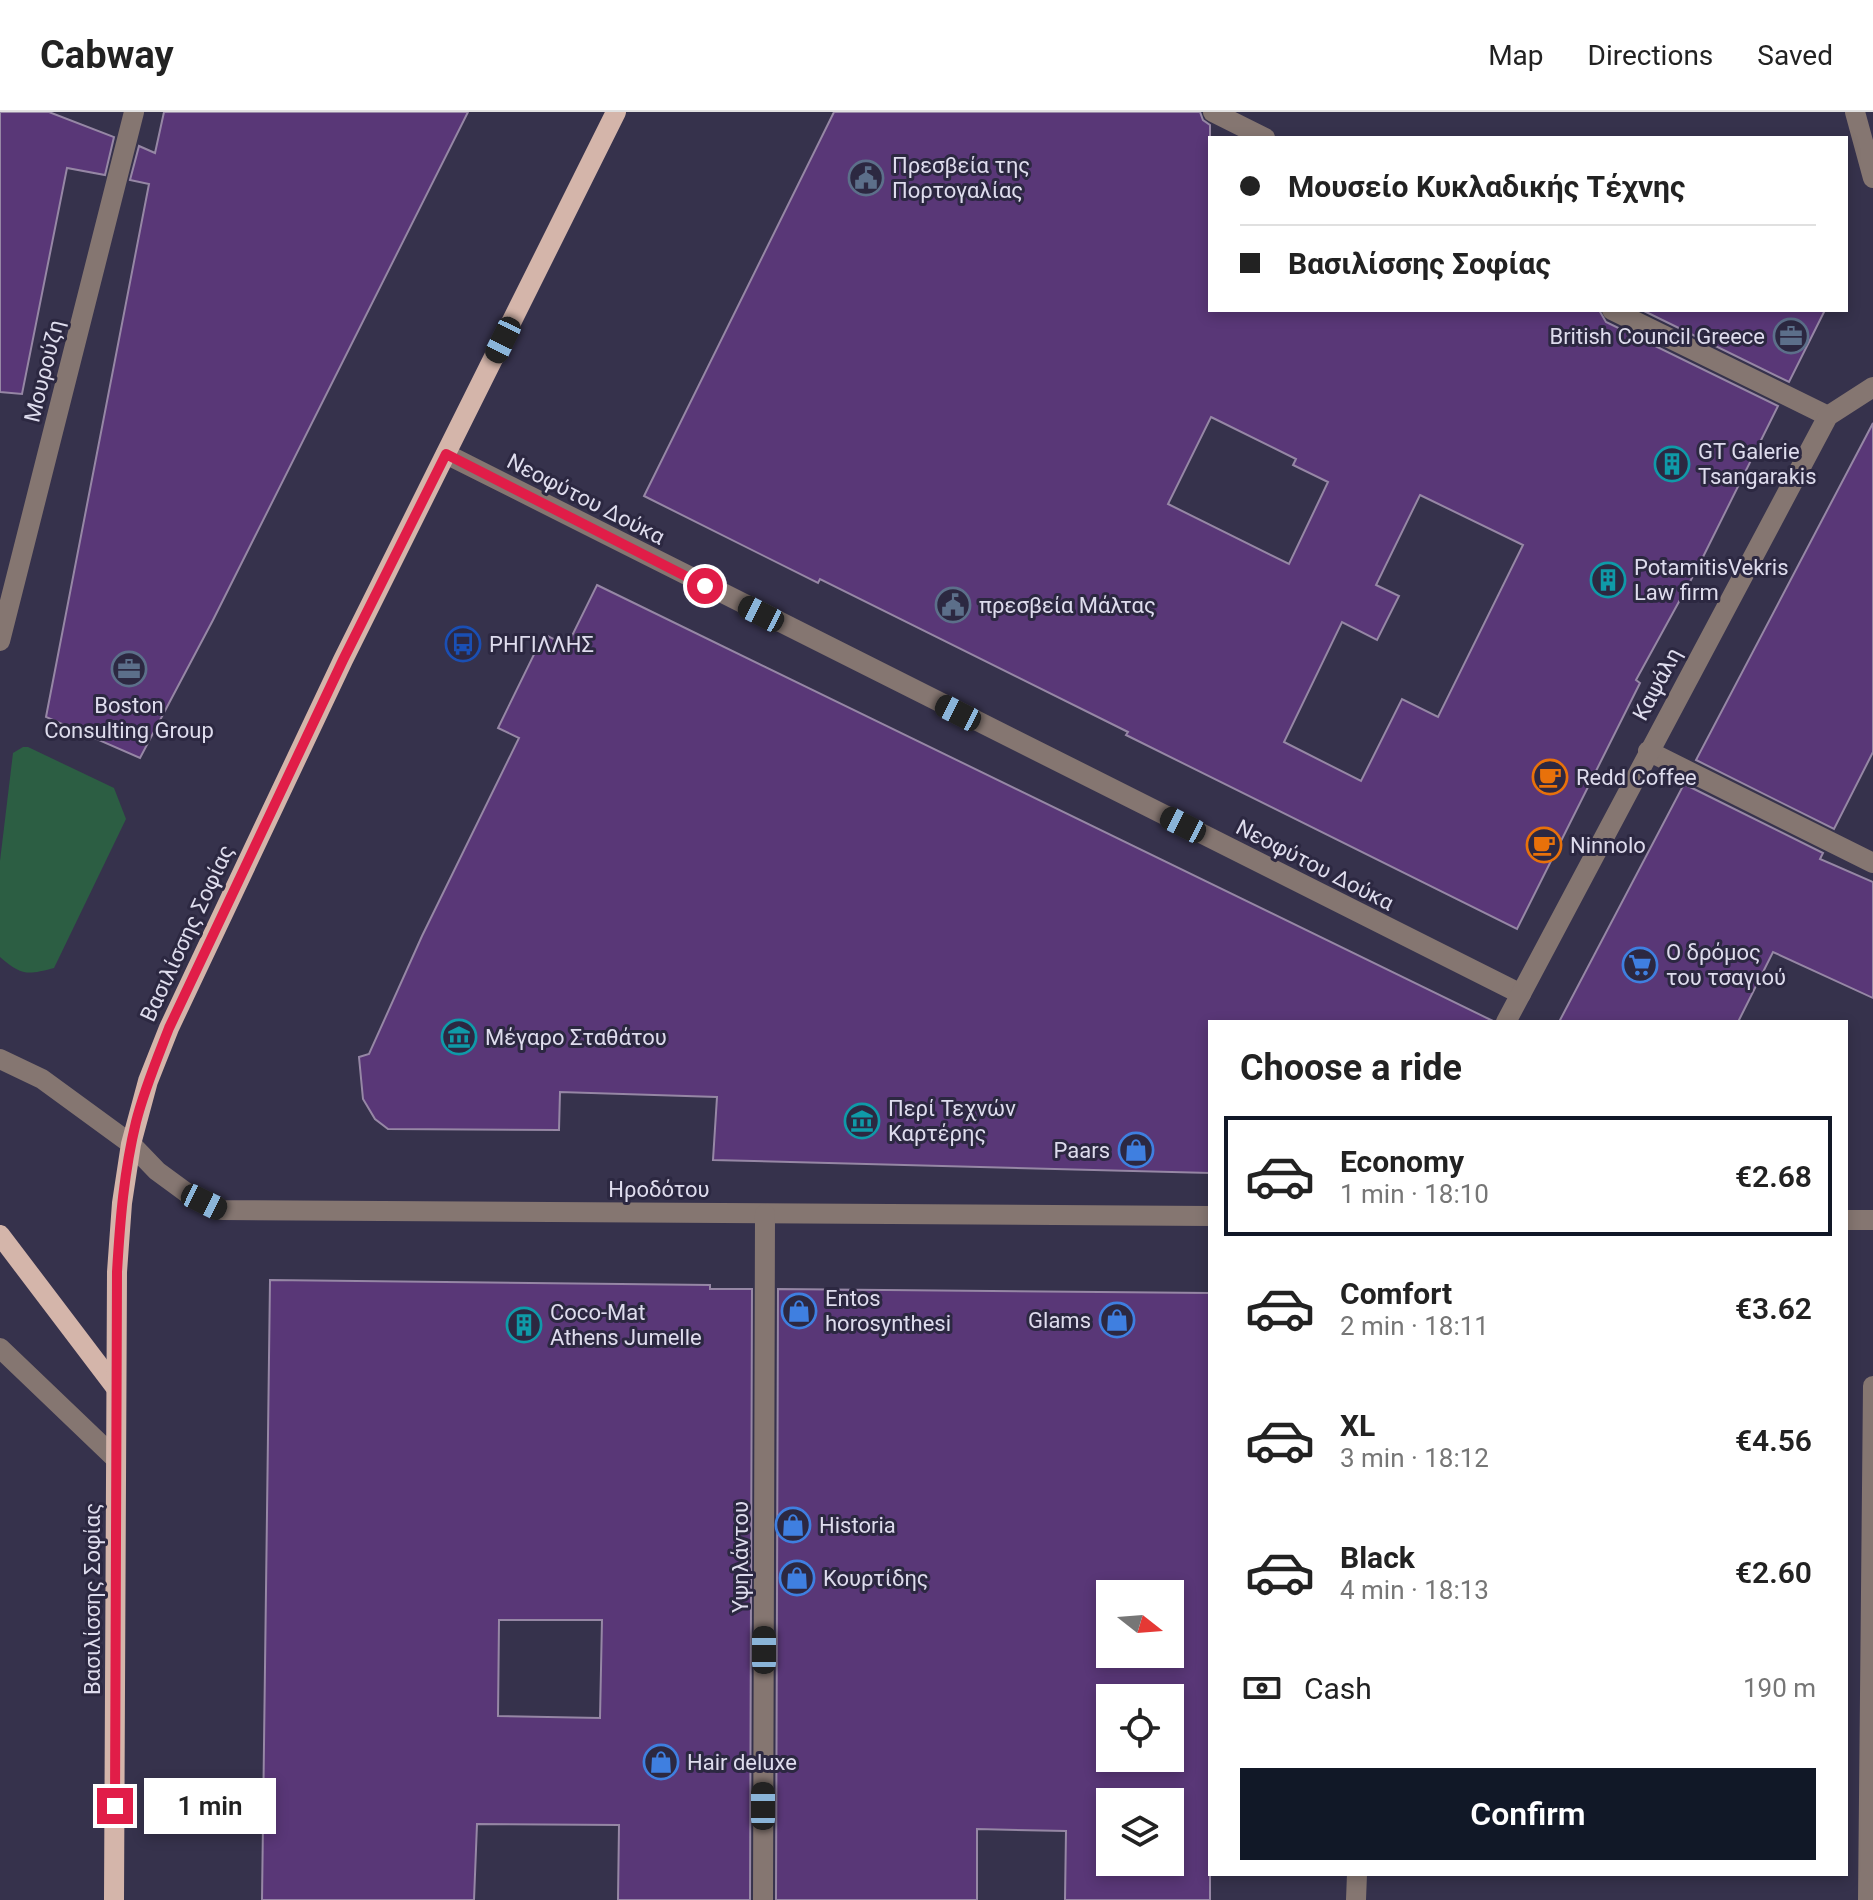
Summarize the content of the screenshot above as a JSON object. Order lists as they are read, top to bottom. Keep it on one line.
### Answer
{"streets":{"main road":["Βασιλίσσης Σοφίας"],"street":["Μουρούζη","Νεοφύτου Δούκα","Καψάλη","Ηροδότου","Υψηλάντου"]},"crossings":[["Νεοφύτου Δούκα","Καψάλη"],["Νεοφύτου Δούκα","Βασιλίσσης Σοφίας"],["Βασιλίσσης Σοφίας","Ηροδότου"],["Ηροδότου","Υψηλάντου"]],"places":{"public building":["Πρεσβεία της Πορτογαλίας","πρεσβεία Μάλτας"],"office":["British Council Greece","Boston Consulting Group"],"building":["GT Galerie Tsangarakis","PotamitisVekris Law firm","Coco-Mat Athens Jumelle"],"bus stop":["ΡΗΓΙΛΛΗΣ"],"cafe":["Redd Coffee","Ninnolo"],"supermarket":["Ο δρόμος του τσαγιού"],"museum":["Μέγαρο Σταθάτου","Περί Τεχνών Καρτέρης"],"shop":["Paars","Entos horosynthesi","Glams","Historia","Κουρτίδης","Hair deluxe"]},"north":"right","page":{"header":"Cabway","nav":["Map","Directions","Saved"],"banner":["Μουσείο Κυκλαδικής Τέχνης","Βασιλίσσης Σοφίας"],"heading":"Choose a ride","list":[{"name":"Economy","note":"1 min · 18:10","value":"€2.68"},{"name":"Comfort","note":"2 min · 18:11","value":"€3.62"},{"name":"XL","note":"3 min · 18:12","value":"€4.56"},{"name":"Black","note":"4 min · 18:13","value":"€2.60"}],"pay":["Cash","190 m"],"buttons":"Confirm","bubble":"1 min"}}
